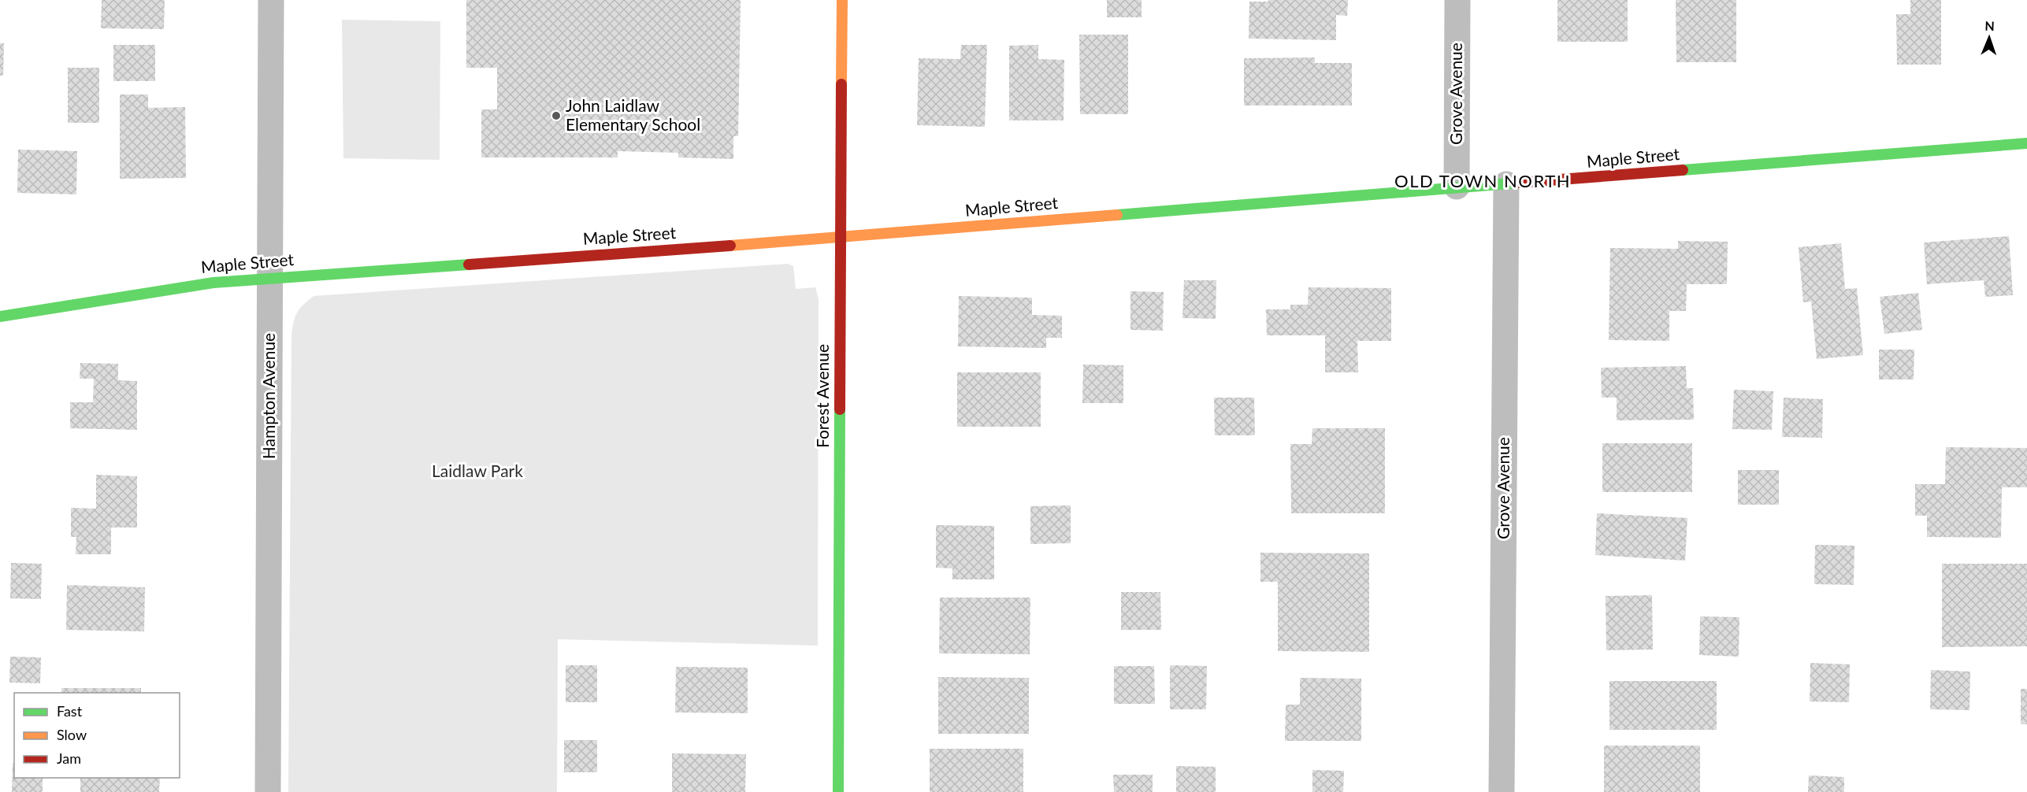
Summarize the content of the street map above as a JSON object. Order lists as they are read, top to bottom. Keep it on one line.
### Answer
{"streets":{"street":["Grove Avenue","Maple Street","Hampton Avenue","Forest Avenue"]},"crossings":[["Grove Avenue","Maple Street"],["Maple Street","Hampton Avenue"],["Maple Street","Forest Avenue"]],"districts":["OLD TOWN NORTH"],"parks":["Laidlaw Park"],"places":["John Laidlaw Elementary School"],"legend":["Fast","Slow","Jam"],"north":"top"}
